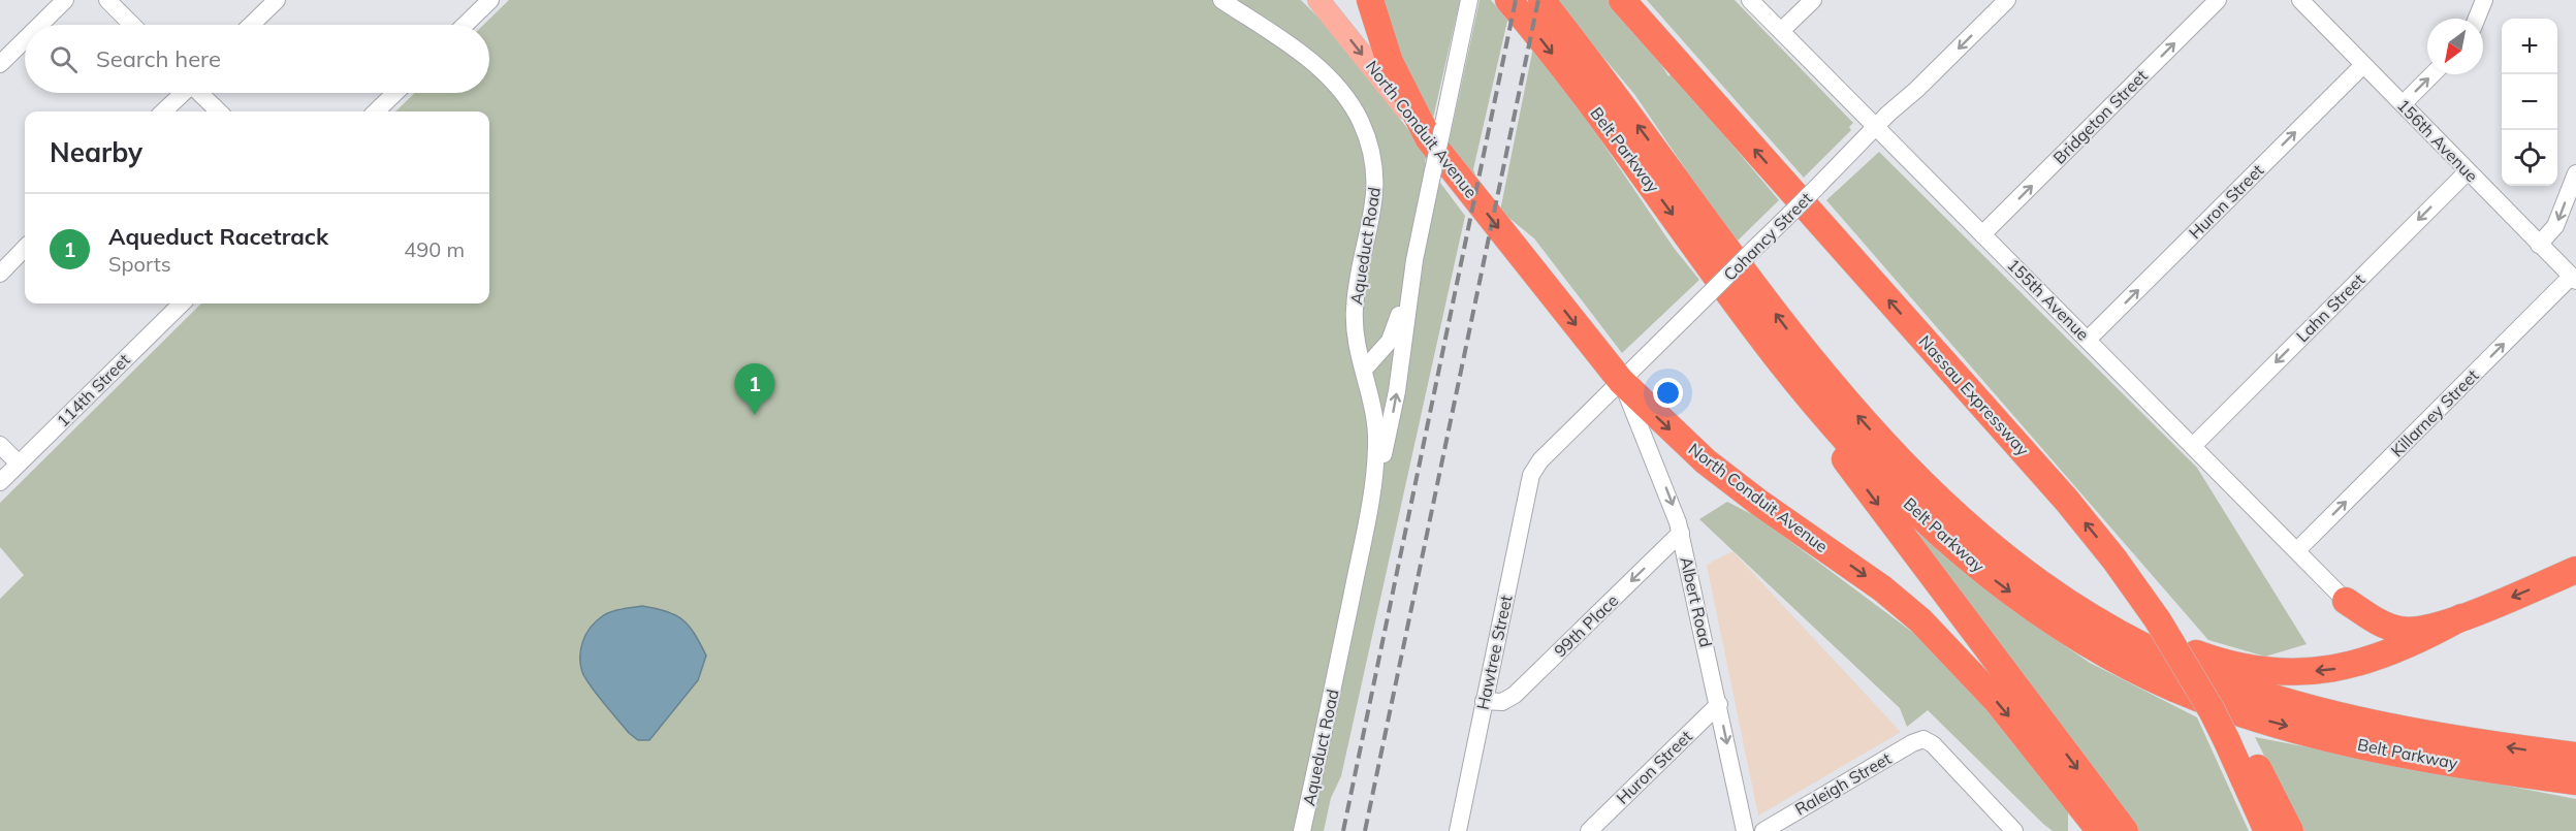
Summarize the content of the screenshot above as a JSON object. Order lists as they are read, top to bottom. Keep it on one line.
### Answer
{"streets":{"highway":["North Conduit Avenue","Belt Parkway","Nassau Expressway"],"street":["Bridgeton Street","156th Avenue","Huron Street","Cohancy Street","Aqueduct Road","155th Avenue","Lahn Street","114th Street","Killarney Street","Albert Road","99th Place","Hawtree Street","Raleigh Street"]},"crossings":[["Bridgeton Street","155th Avenue"],["North Conduit Avenue","Cohancy Street"],["North Conduit Avenue","Aqueduct Road"],["North Conduit Avenue","Albert Road"],["156th Avenue","Huron Street"],["156th Avenue","Lahn Street"],["156th Avenue","Killarney Street"],["Huron Street","155th Avenue"],["Huron Street","Albert Road"],["Cohancy Street","155th Avenue"],["Cohancy Street","Albert Road"],["Cohancy Street","Hawtree Street"],["155th Avenue","Lahn Street"],["155th Avenue","Killarney Street"],["Albert Road","99th Place"],["99th Place","Hawtree Street"]],"one_way":["Bridgeton Street","North Conduit Avenue","Huron Street","Lahn Street","Killarney Street","Albert Road","99th Place"],"north":"bottom left","page":{"map_buttons":["+","−"],"search":"Search here","heading":"Nearby","list":[{"mark":"1","name":"Aqueduct Racetrack","note":"Sports","value":"490 m"}],"pins":"1"}}
